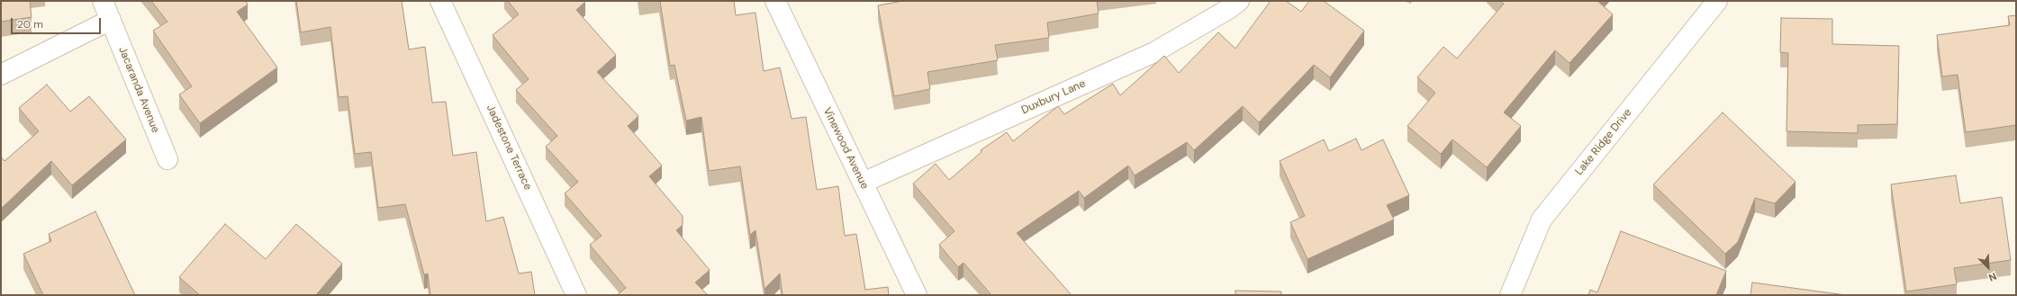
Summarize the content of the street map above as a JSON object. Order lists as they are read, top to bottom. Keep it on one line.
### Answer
{"streets":{"street":["Jacaranda Avenue","Duxbury Lane","Lake Ridge Drive","Jadestone Terrace","Vinewood Avenue"]},"crossings":[["Duxbury Lane","Vinewood Avenue"]],"scale_bar":"20 m","north":"bottom right"}
